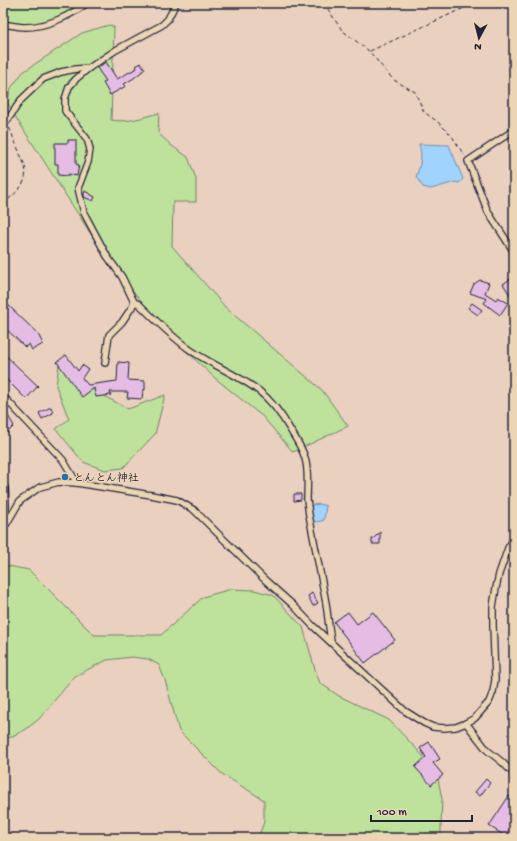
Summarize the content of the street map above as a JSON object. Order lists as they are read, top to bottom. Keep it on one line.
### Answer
{"places":["とんとん神社"],"scale_bar":"100 m","north":"bottom"}
